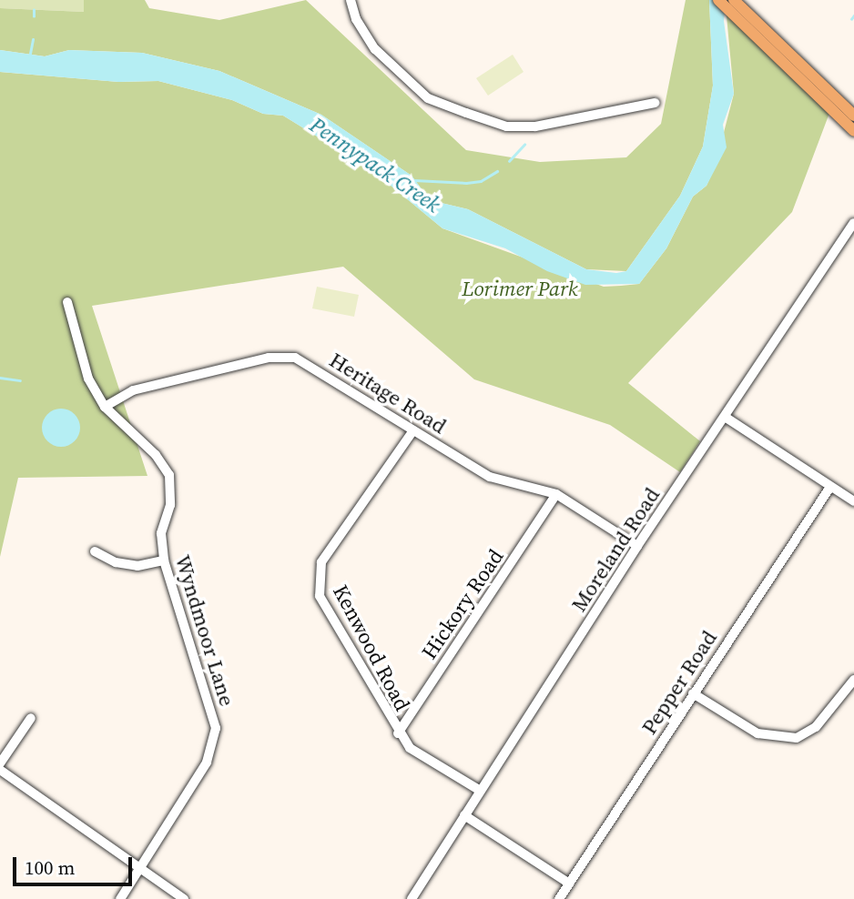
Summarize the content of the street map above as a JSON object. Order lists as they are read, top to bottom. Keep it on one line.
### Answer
{"streets":{"street":["Heritage Road","Moreland Road","Hickory Road","Wyndmoor Lane","Kenwood Road","Pepper Road"]},"crossings":[["Heritage Road","Moreland Road"],["Heritage Road","Hickory Road"],["Heritage Road","Wyndmoor Lane"],["Heritage Road","Kenwood Road"],["Moreland Road","Kenwood Road"],["Hickory Road","Kenwood Road"]],"water":["Pennypack Creek"],"parks":["Lorimer Park"],"scale_bar":"100 m"}
